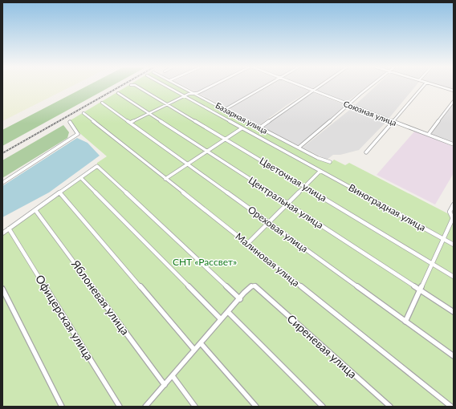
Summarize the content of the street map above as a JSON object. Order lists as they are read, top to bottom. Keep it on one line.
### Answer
{"streets":{"street":["Союзная улица","Базарная улица","Цветочная улица","Центральная улица","Виноградная улица","Ореховая улица","Малиновая улица","Яблоневая улица","Офицерская улица","Сиреневая улица"]},"parks":["СНТ «Рассвет»"]}
